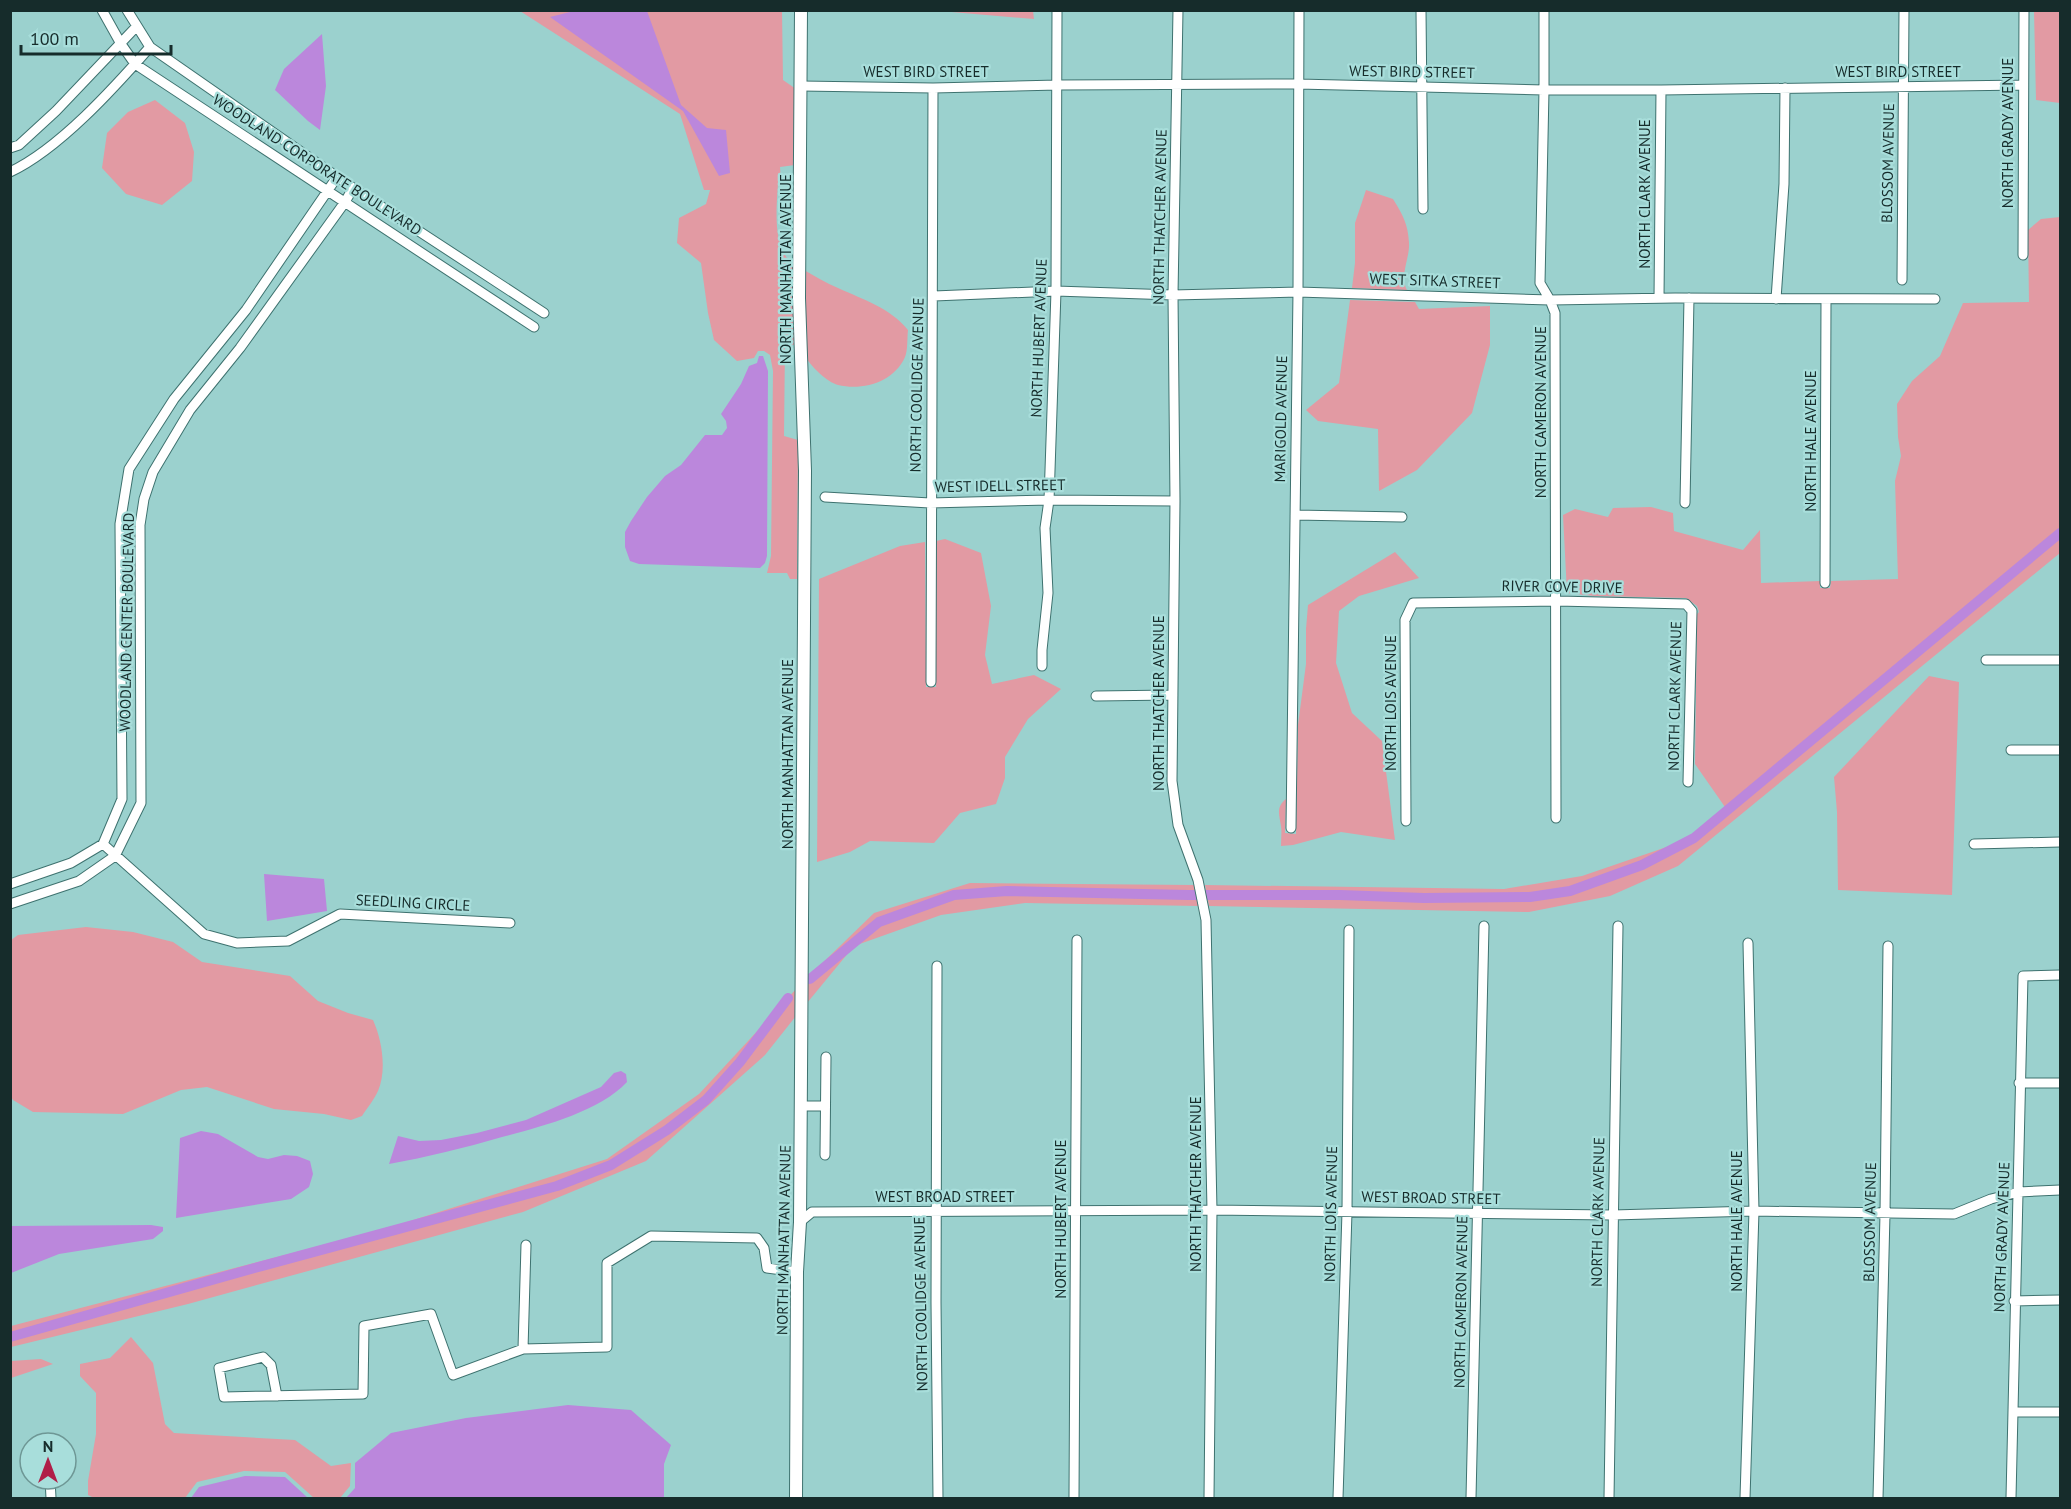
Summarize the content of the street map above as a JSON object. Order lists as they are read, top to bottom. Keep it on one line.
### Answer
{"streets":{"street":["WEST BIRD STREET","NORTH GRADY AVENUE","BLOSSOM AVENUE","WOODLAND CORPORATE BOULEVARD","NORTH CLARK AVENUE","NORTH THATCHER AVENUE","NORTH MANHATTAN AVENUE","WEST SITKA STREET","NORTH HUBERT AVENUE","NORTH COOLIDGE AVENUE","NORTH CAMERON AVENUE","MARIGOLD AVENUE","NORTH HALE AVENUE","WEST IDELL STREET","RIVER COVE DRIVE","WOODLAND CENTER BOULEVARD","NORTH LOIS AVENUE","SEEDLING CIRCLE","WEST BROAD STREET"]},"crossings":[["WEST BIRD STREET","NORTH GRADY AVENUE"],["WEST BIRD STREET","BLOSSOM AVENUE"],["WEST BIRD STREET","NORTH CLARK AVENUE"],["WEST BIRD STREET","NORTH THATCHER AVENUE"],["WEST BIRD STREET","NORTH MANHATTAN AVENUE"],["WEST BIRD STREET","NORTH HUBERT AVENUE"],["WEST BIRD STREET","NORTH COOLIDGE AVENUE"],["WEST BIRD STREET","NORTH CAMERON AVENUE"],["WEST BIRD STREET","MARIGOLD AVENUE"],["NORTH GRADY AVENUE","WEST BROAD STREET"],["BLOSSOM AVENUE","WEST BROAD STREET"],["WOODLAND CORPORATE BOULEVARD","WOODLAND CENTER BOULEVARD"],["NORTH CLARK AVENUE","WEST SITKA STREET"],["NORTH CLARK AVENUE","RIVER COVE DRIVE"],["NORTH CLARK AVENUE","WEST BROAD STREET"],["NORTH THATCHER AVENUE","WEST SITKA STREET"],["NORTH THATCHER AVENUE","WEST IDELL STREET"],["NORTH THATCHER AVENUE","WEST BROAD STREET"],["NORTH MANHATTAN AVENUE","WEST BROAD STREET"],["WEST SITKA STREET","NORTH HUBERT AVENUE"],["WEST SITKA STREET","NORTH COOLIDGE AVENUE"],["WEST SITKA STREET","NORTH CAMERON AVENUE"],["WEST SITKA STREET","MARIGOLD AVENUE"],["WEST SITKA STREET","NORTH HALE AVENUE"],["NORTH HUBERT AVENUE","WEST IDELL STREET"],["NORTH HUBERT AVENUE","WEST BROAD STREET"],["NORTH COOLIDGE AVENUE","WEST IDELL STREET"],["NORTH COOLIDGE AVENUE","WEST BROAD STREET"],["NORTH CAMERON AVENUE","RIVER COVE DRIVE"],["NORTH CAMERON AVENUE","WEST BROAD STREET"],["NORTH HALE AVENUE","WEST BROAD STREET"],["RIVER COVE DRIVE","NORTH LOIS AVENUE"],["WOODLAND CENTER BOULEVARD","SEEDLING CIRCLE"],["NORTH LOIS AVENUE","WEST BROAD STREET"]],"scale_bar":"100 m","north":"top"}
